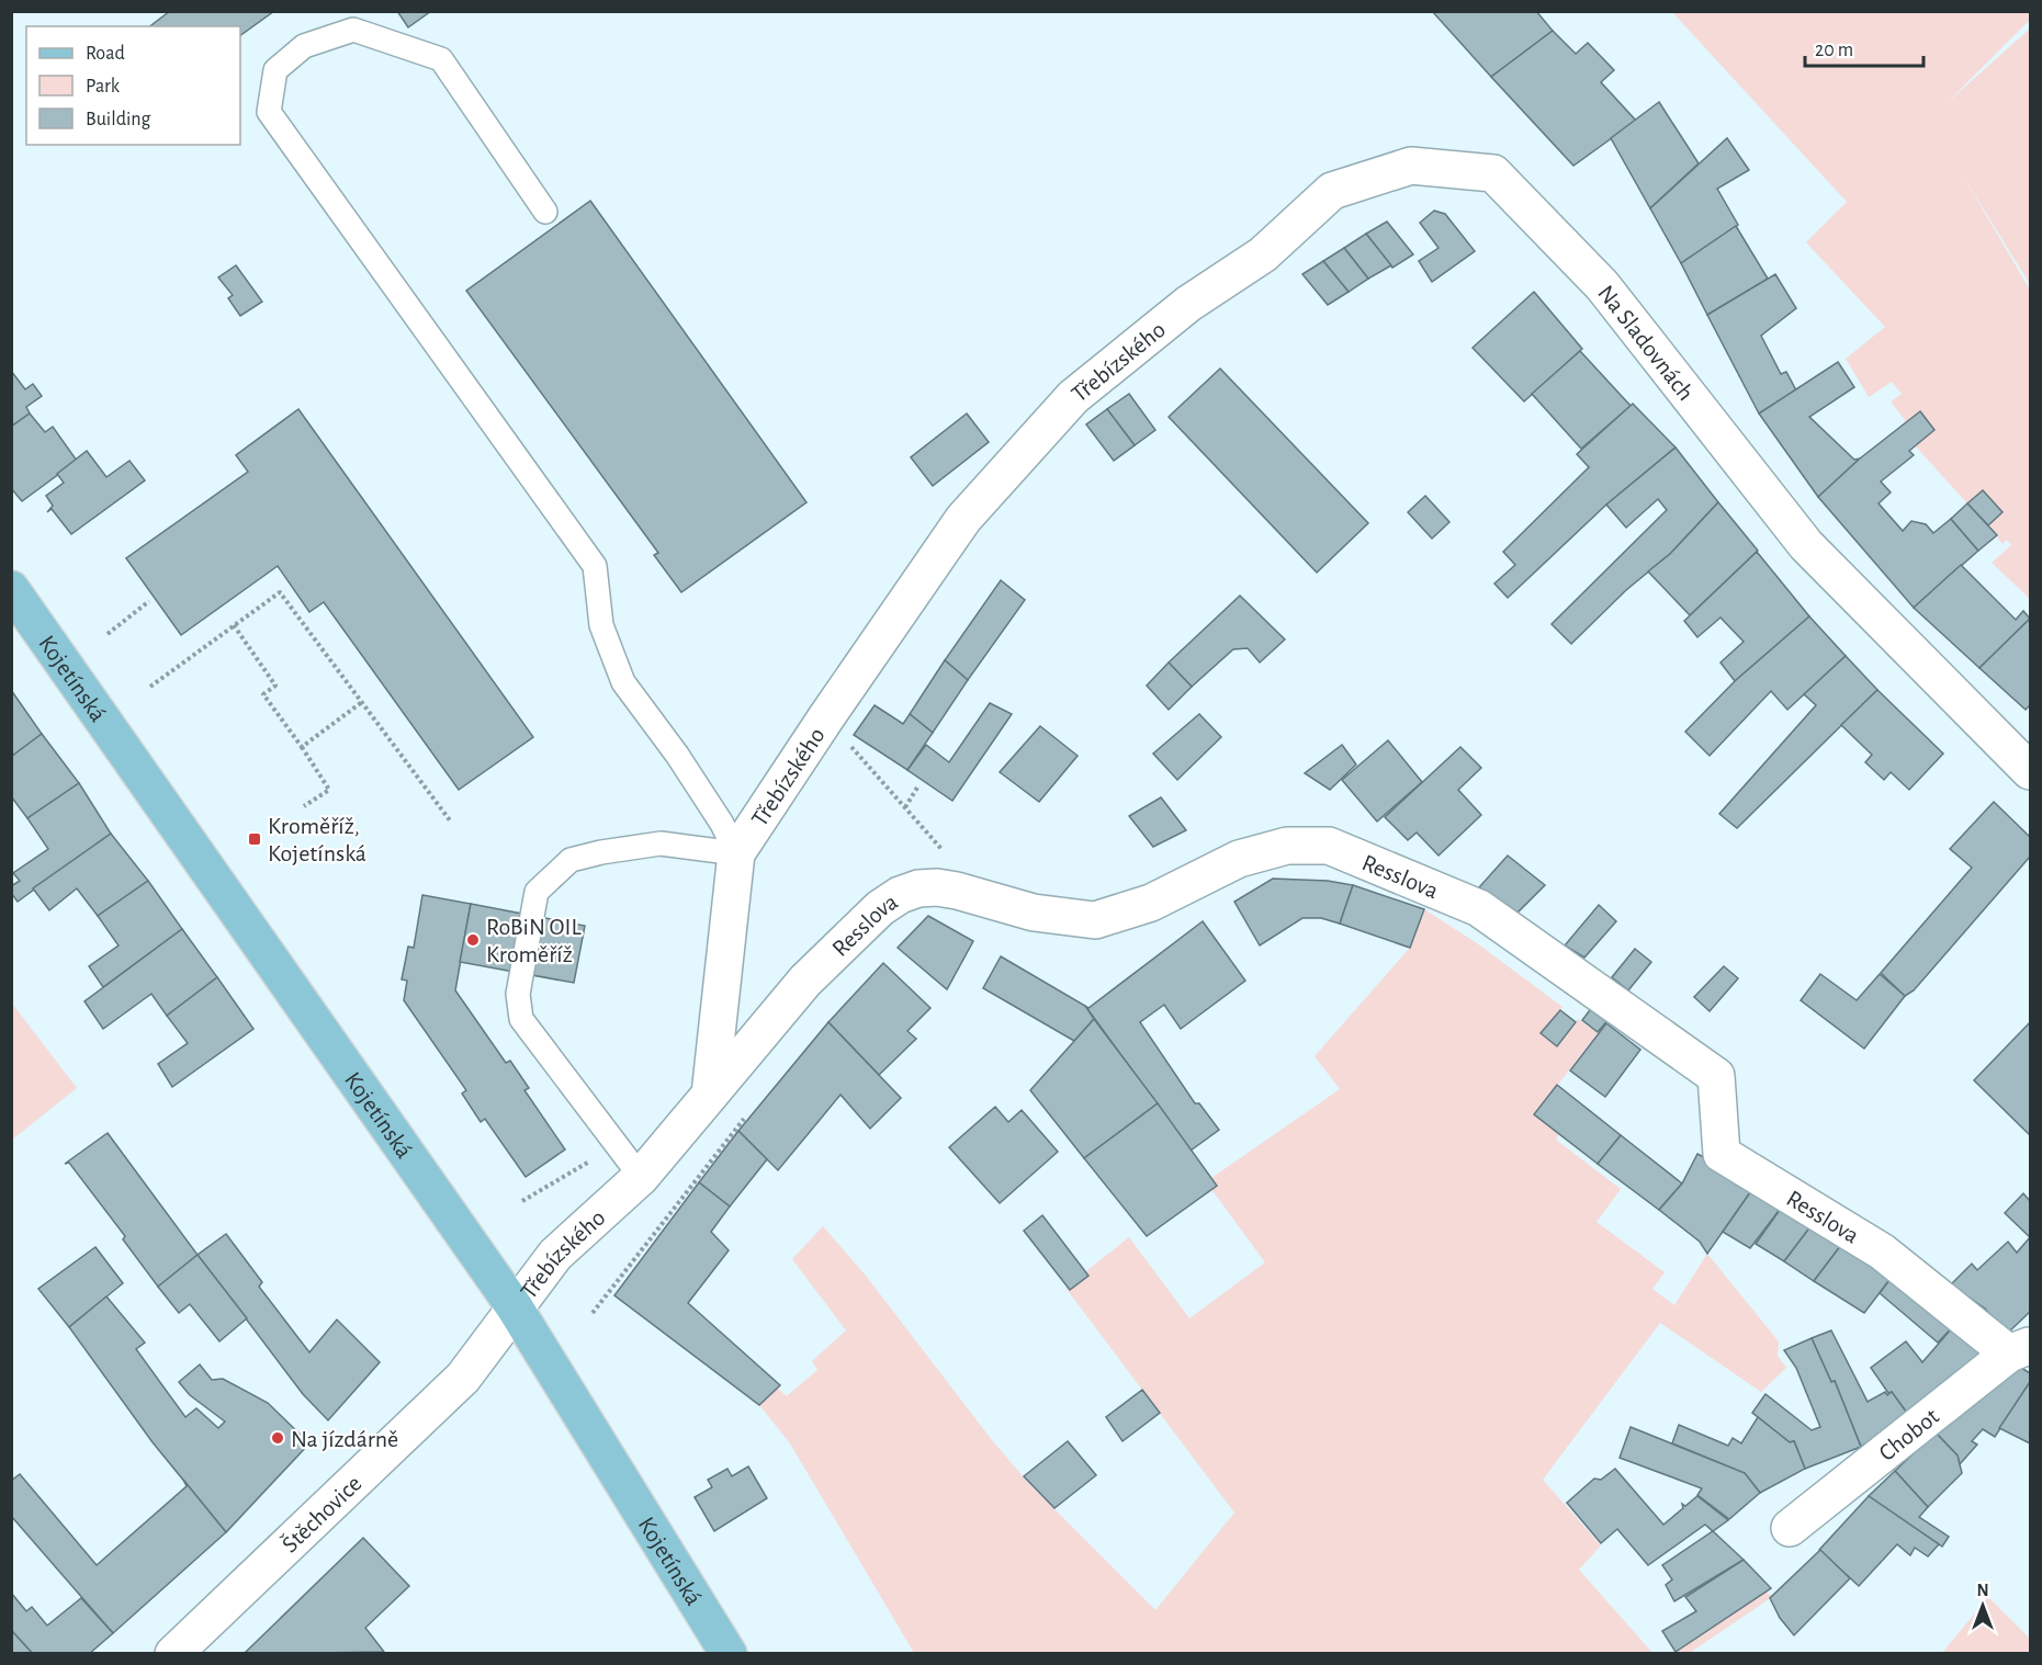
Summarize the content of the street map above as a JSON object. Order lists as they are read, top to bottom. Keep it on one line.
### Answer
{"streets":{"main road":["Kojetínská"],"street":["Na Sladovnách","Třebízského","Resslova","Chobot","Štěchovice"]},"crossings":[["Na Sladovnách","Třebízského"],["Třebízského","Kojetínská"],["Třebízského","Resslova"],["Třebízského","Štěchovice"],["Kojetínská","Štěchovice"],["Resslova","Chobot"]],"places":{"transit":["Kroměříž, Kojetínská"],"other":["RoBiN OIL Kroměříž","Na jízdárně"]},"legend":["Road","Park","Building"],"scale_bar":"20 m","north":"top"}
